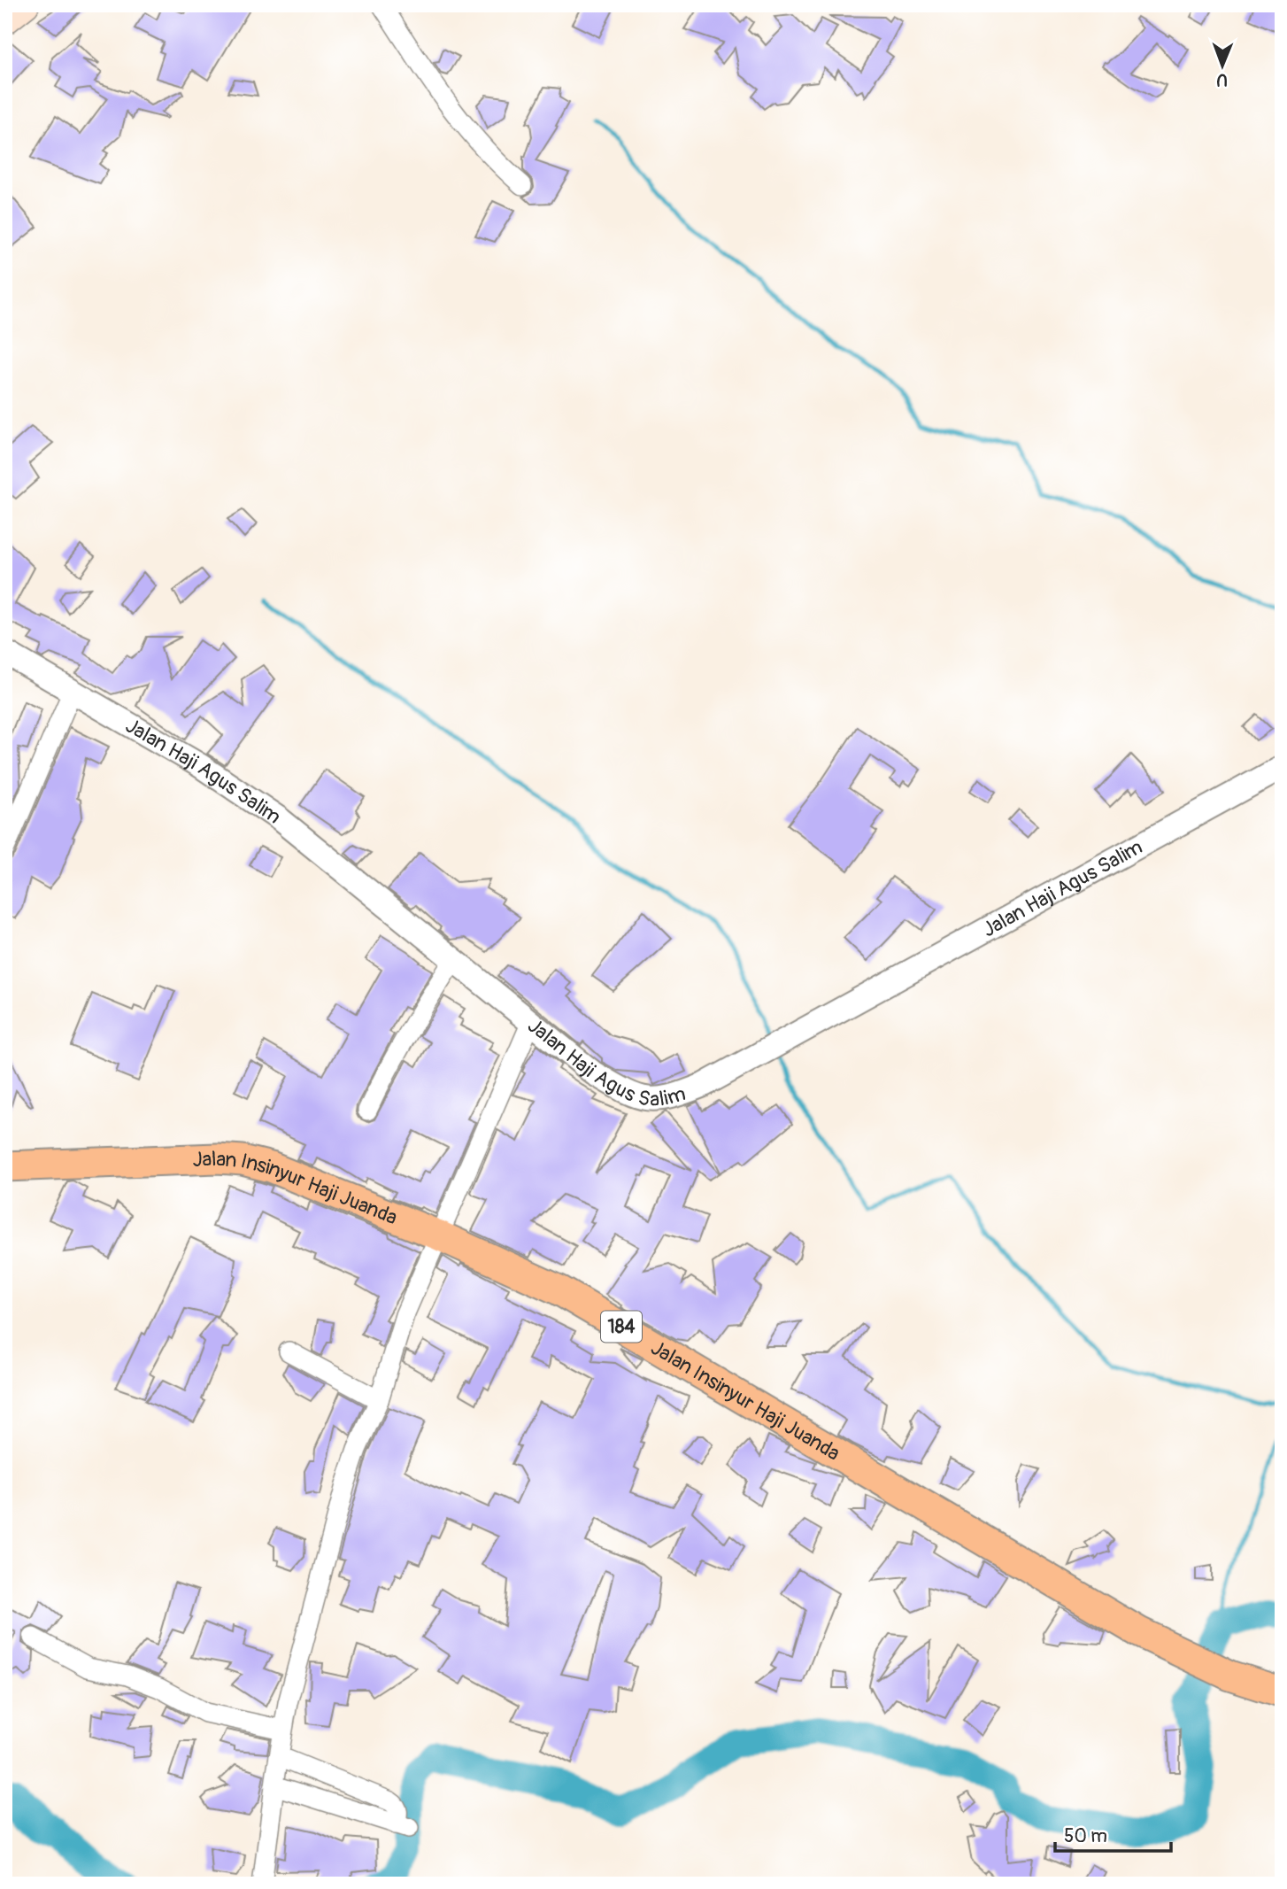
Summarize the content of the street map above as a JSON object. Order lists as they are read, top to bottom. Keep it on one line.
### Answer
{"streets":{"main road":["Jalan Insinyur Haji Juanda","184"],"street":["Jalan Haji Agus Salim"]},"scale_bar":"50 m","north":"bottom"}
